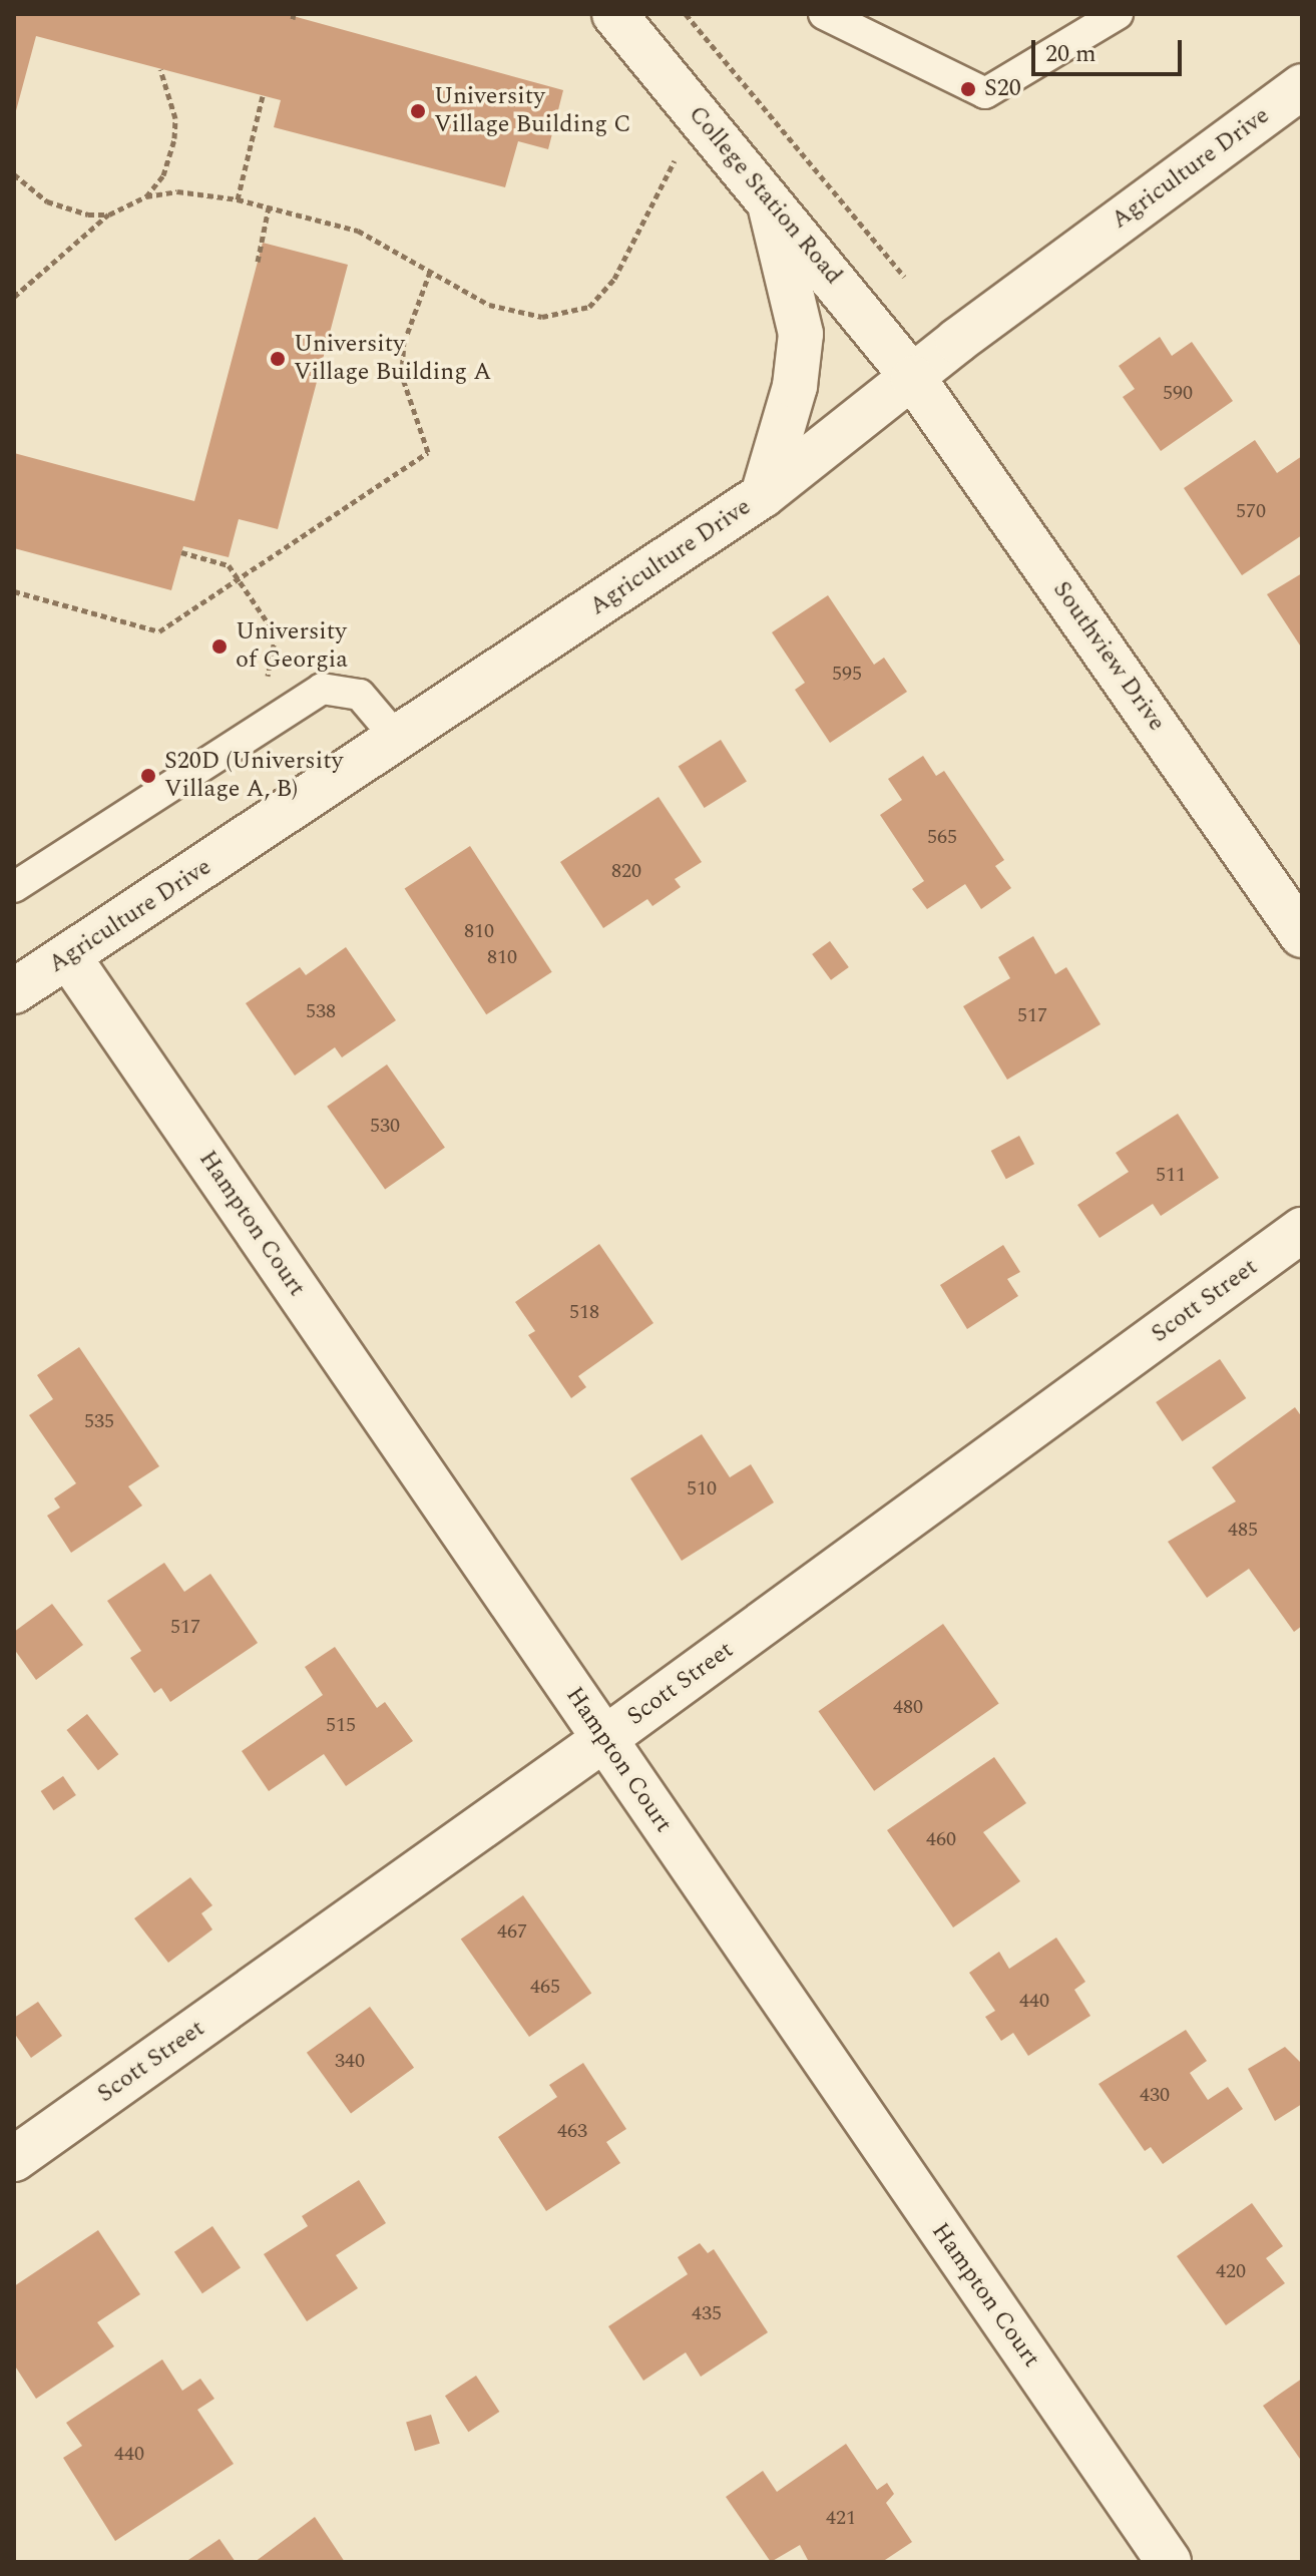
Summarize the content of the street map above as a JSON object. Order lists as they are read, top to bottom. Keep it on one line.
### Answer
{"streets":{"street":["Agriculture Drive","College Station Road","Southview Drive","Hampton Court","Scott Street"]},"crossings":[["Agriculture Drive","College Station Road"],["Agriculture Drive","Southview Drive"],["Agriculture Drive","Hampton Court"],["College Station Road","Southview Drive"],["Hampton Court","Scott Street"]],"places":["S20","University Village Building C","University Village Building A","University of Georgia","S20D (University Village A, B)"],"house_numbers":["590","570","595","565","820","810","810","538","517","530","511","518","535","510","485","517","480","515","460","467","465","440","340","430","463","420","435","440","421"],"scale_bar":"20 m"}
